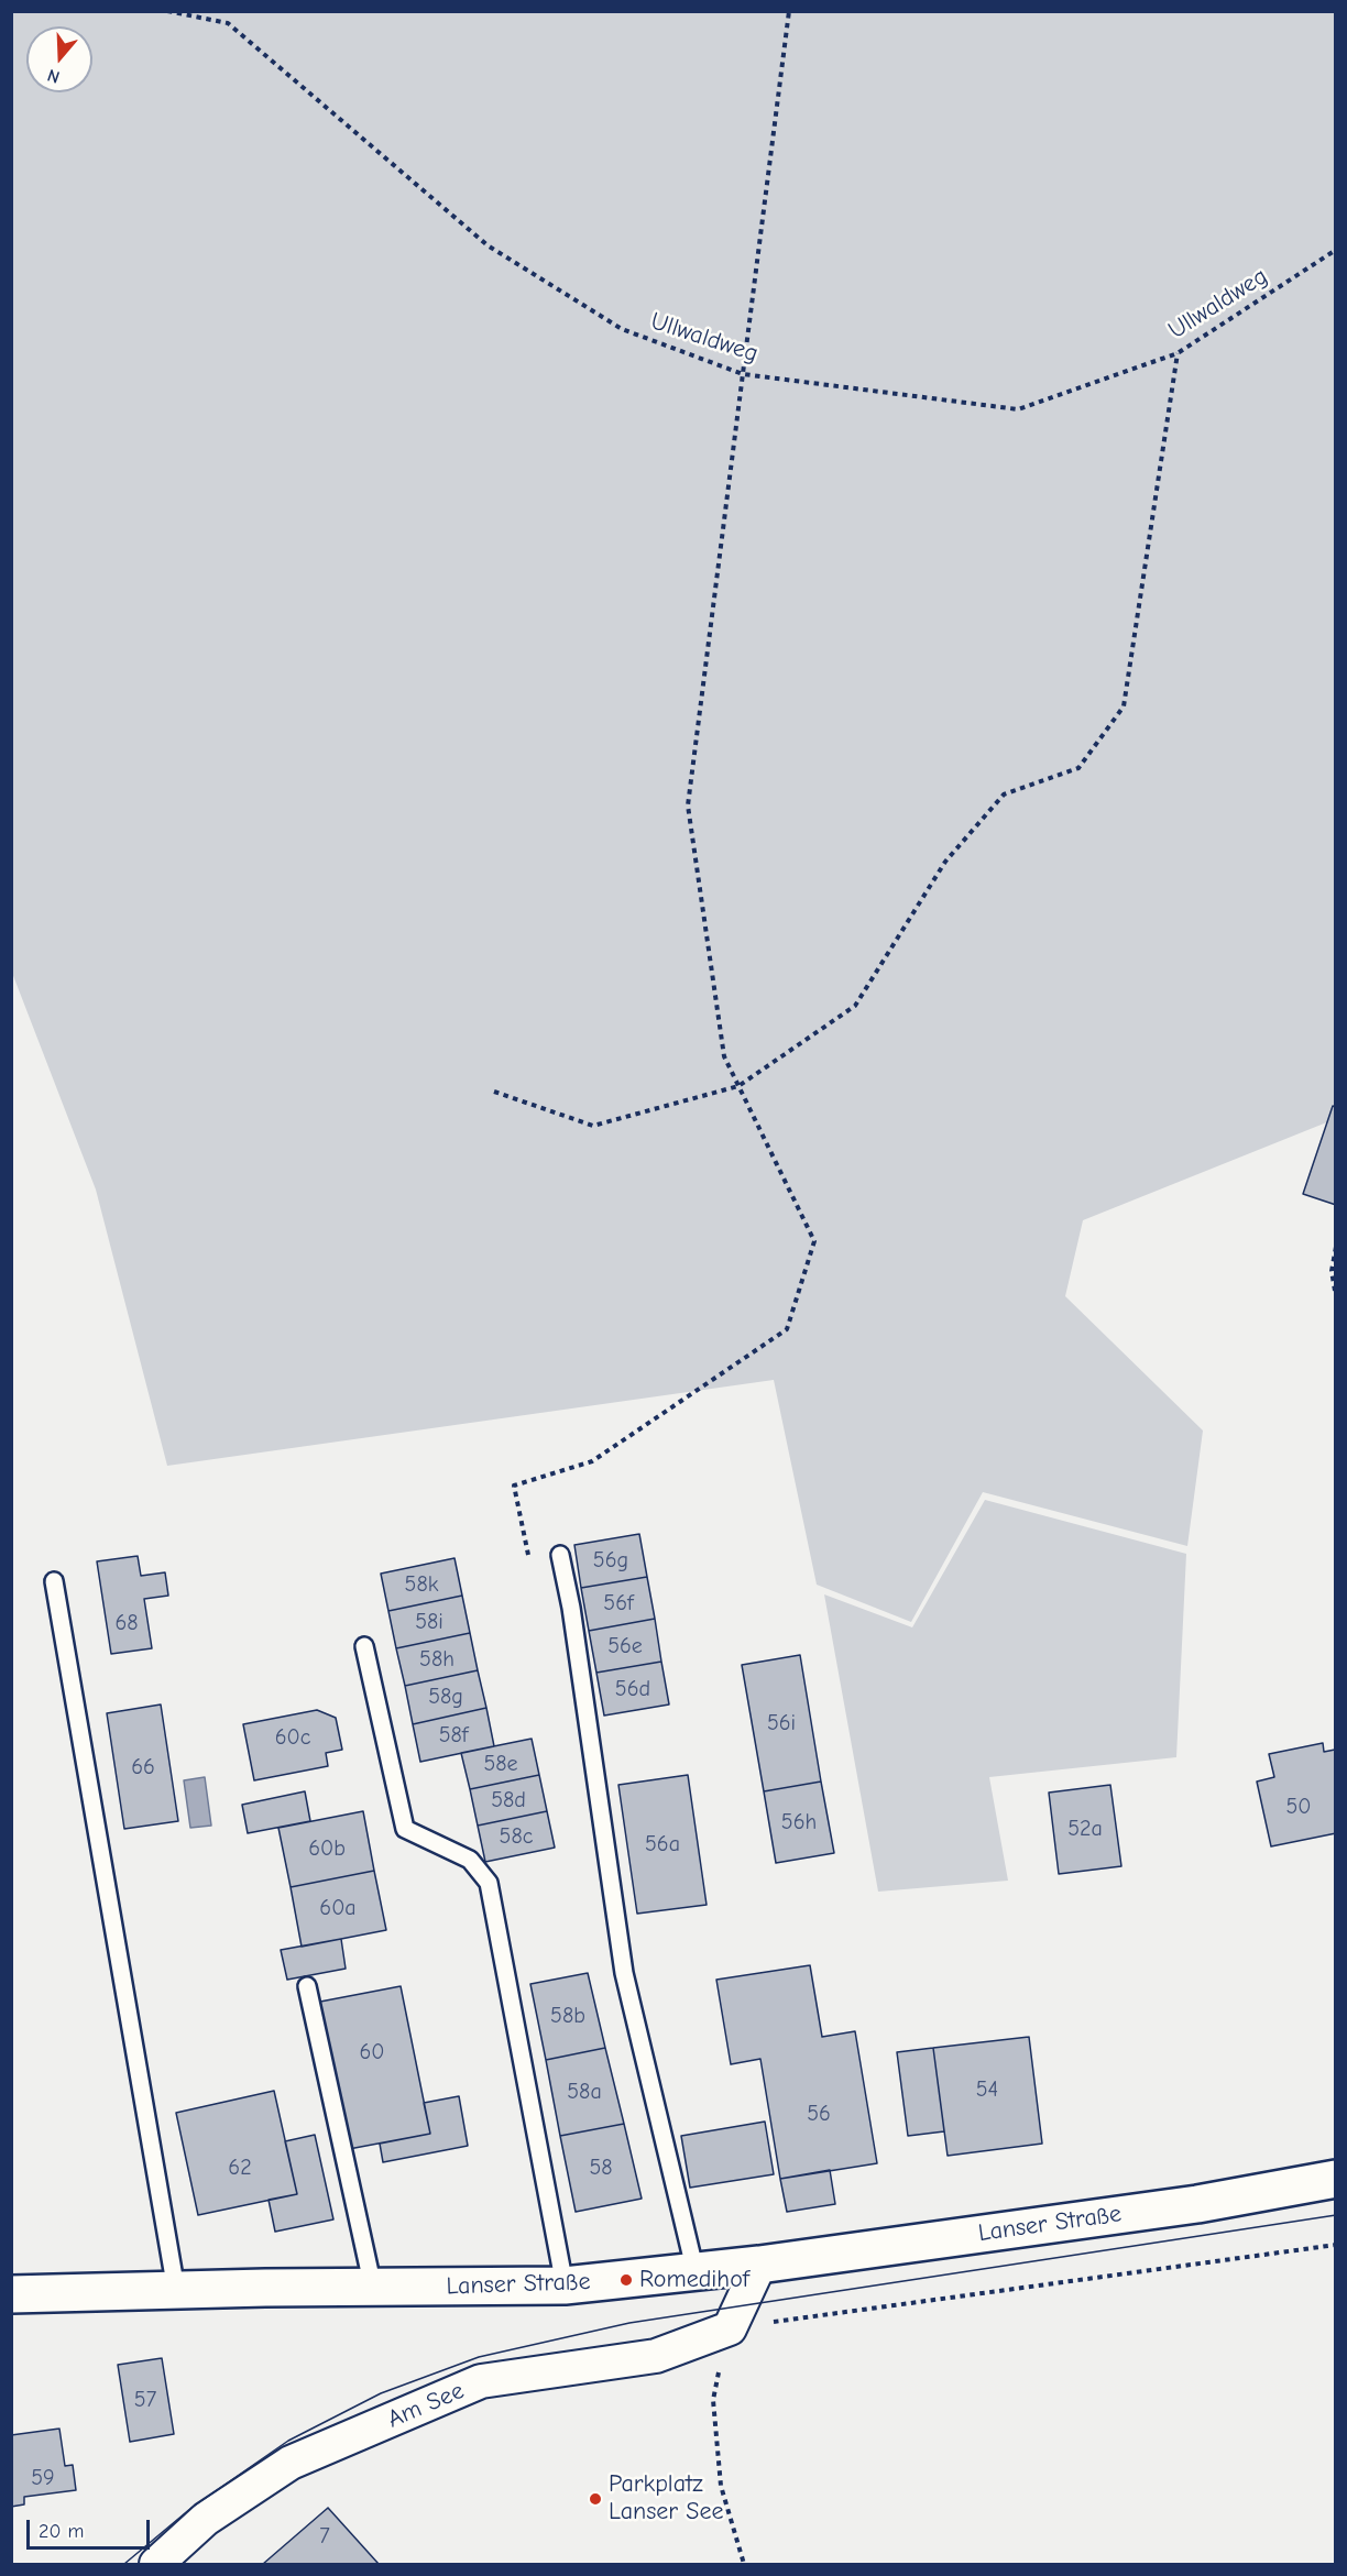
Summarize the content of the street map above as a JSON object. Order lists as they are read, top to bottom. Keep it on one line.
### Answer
{"streets":{"main road":["Lanser Straße"],"street":["Am See"],"path":["Ullwaldweg"]},"places":["Romedihof","Parkplatz Lanser See"],"house_numbers":["56g","58k","56f","58i","68","56e","58h","56d","58g","56i","58f","60c","58e","66","58d","50","56h","52a","58c","56a","60b","60a","58b","60","54","58a","56","62","58","57","59","7"],"scale_bar":"20 m","north":"bottom"}
